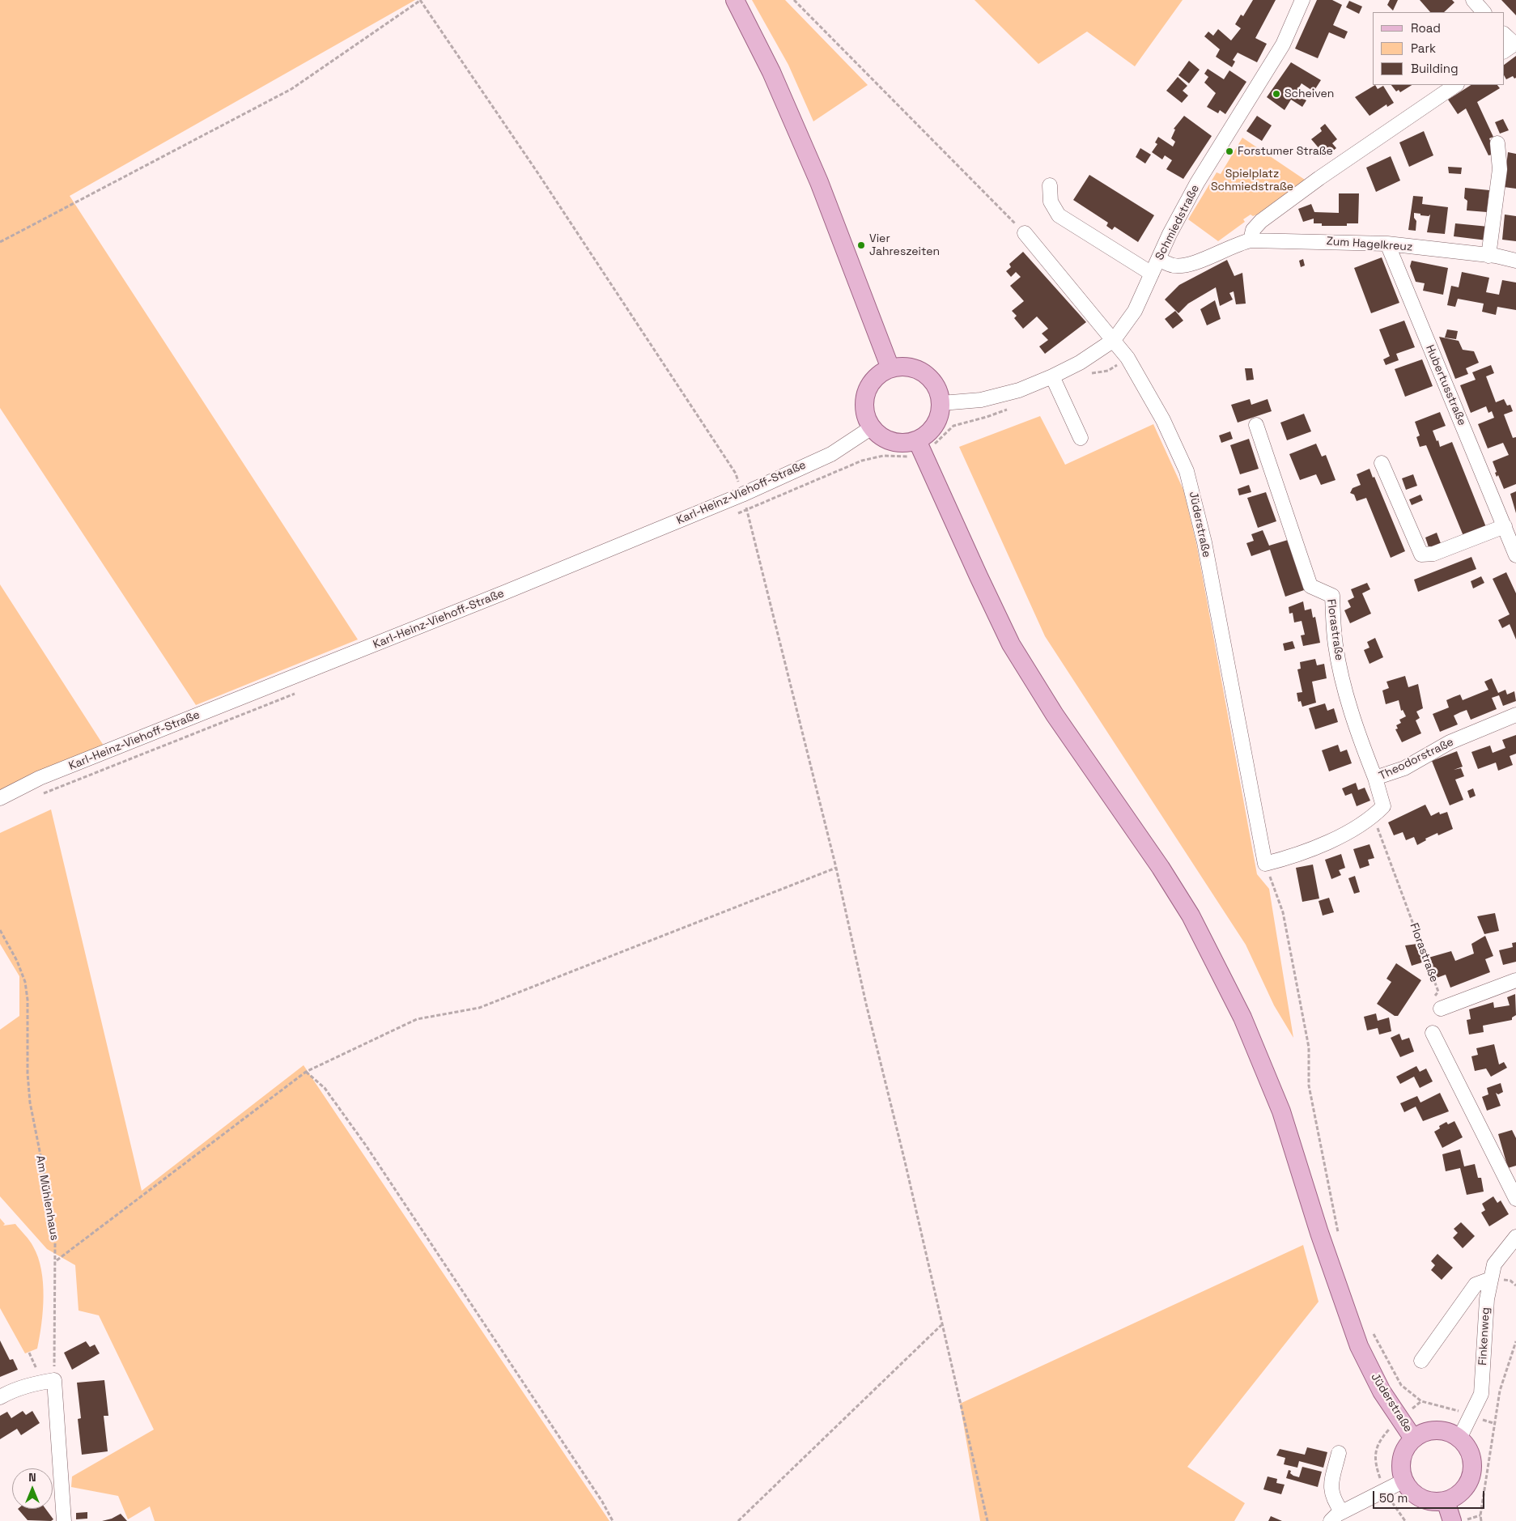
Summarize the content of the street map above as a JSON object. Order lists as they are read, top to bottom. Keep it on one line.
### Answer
{"streets":{"main road":["Jüderstraße"],"street":["Schmiedstraße","Zum Hagelkreuz","Hubertusstraße","Karl-Heinz-Viehoff-Straße","Florastraße","Theodorstraße","Finkenweg"],"path":["Am Mühlenhaus"]},"crossings":[["Schmiedstraße","Jüderstraße"],["Zum Hagelkreuz","Hubertusstraße"],["Karl-Heinz-Viehoff-Straße","Jüderstraße"],["Jüderstraße","Finkenweg"],["Florastraße","Theodorstraße"]],"parks":["Spielplatz Schmiedstraße"],"places":["Scheiven","Forstumer Straße","Vier Jahreszeiten"],"legend":["Road","Park","Building"],"scale_bar":"50 m","north":"top"}
